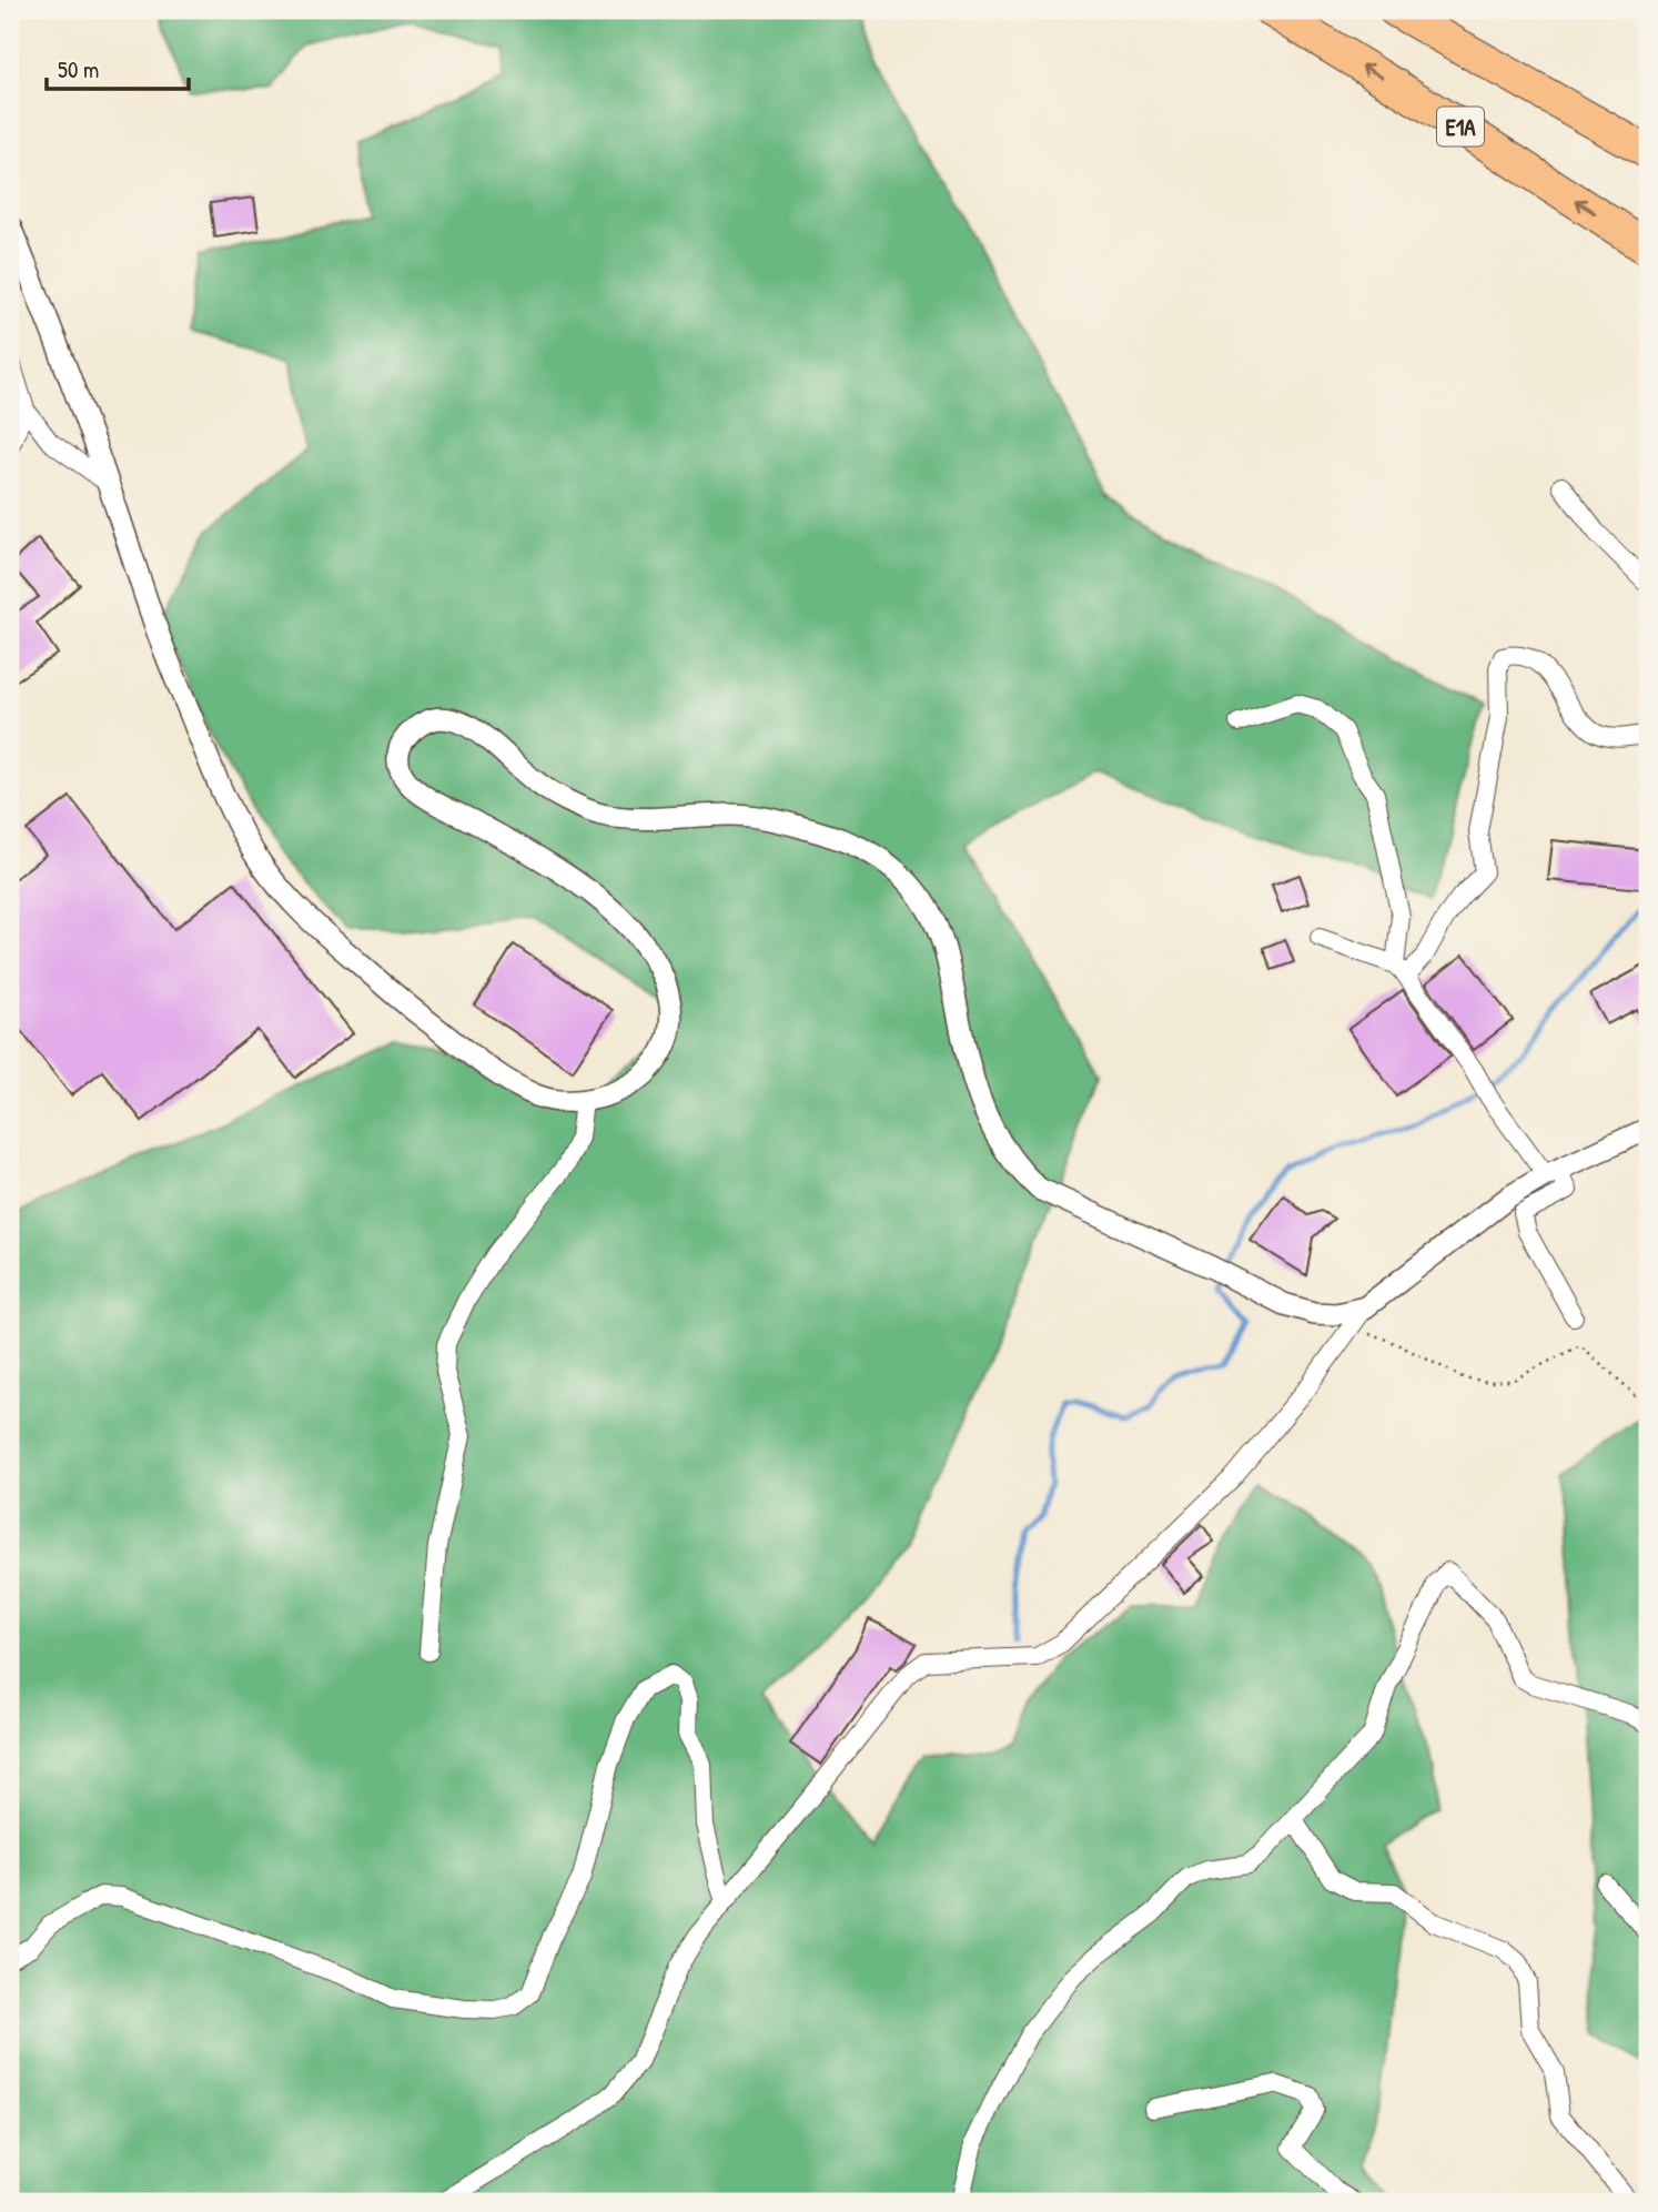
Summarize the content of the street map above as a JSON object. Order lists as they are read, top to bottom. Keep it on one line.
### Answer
{"streets":{"highway":["E1A"]},"scale_bar":"50 m"}
